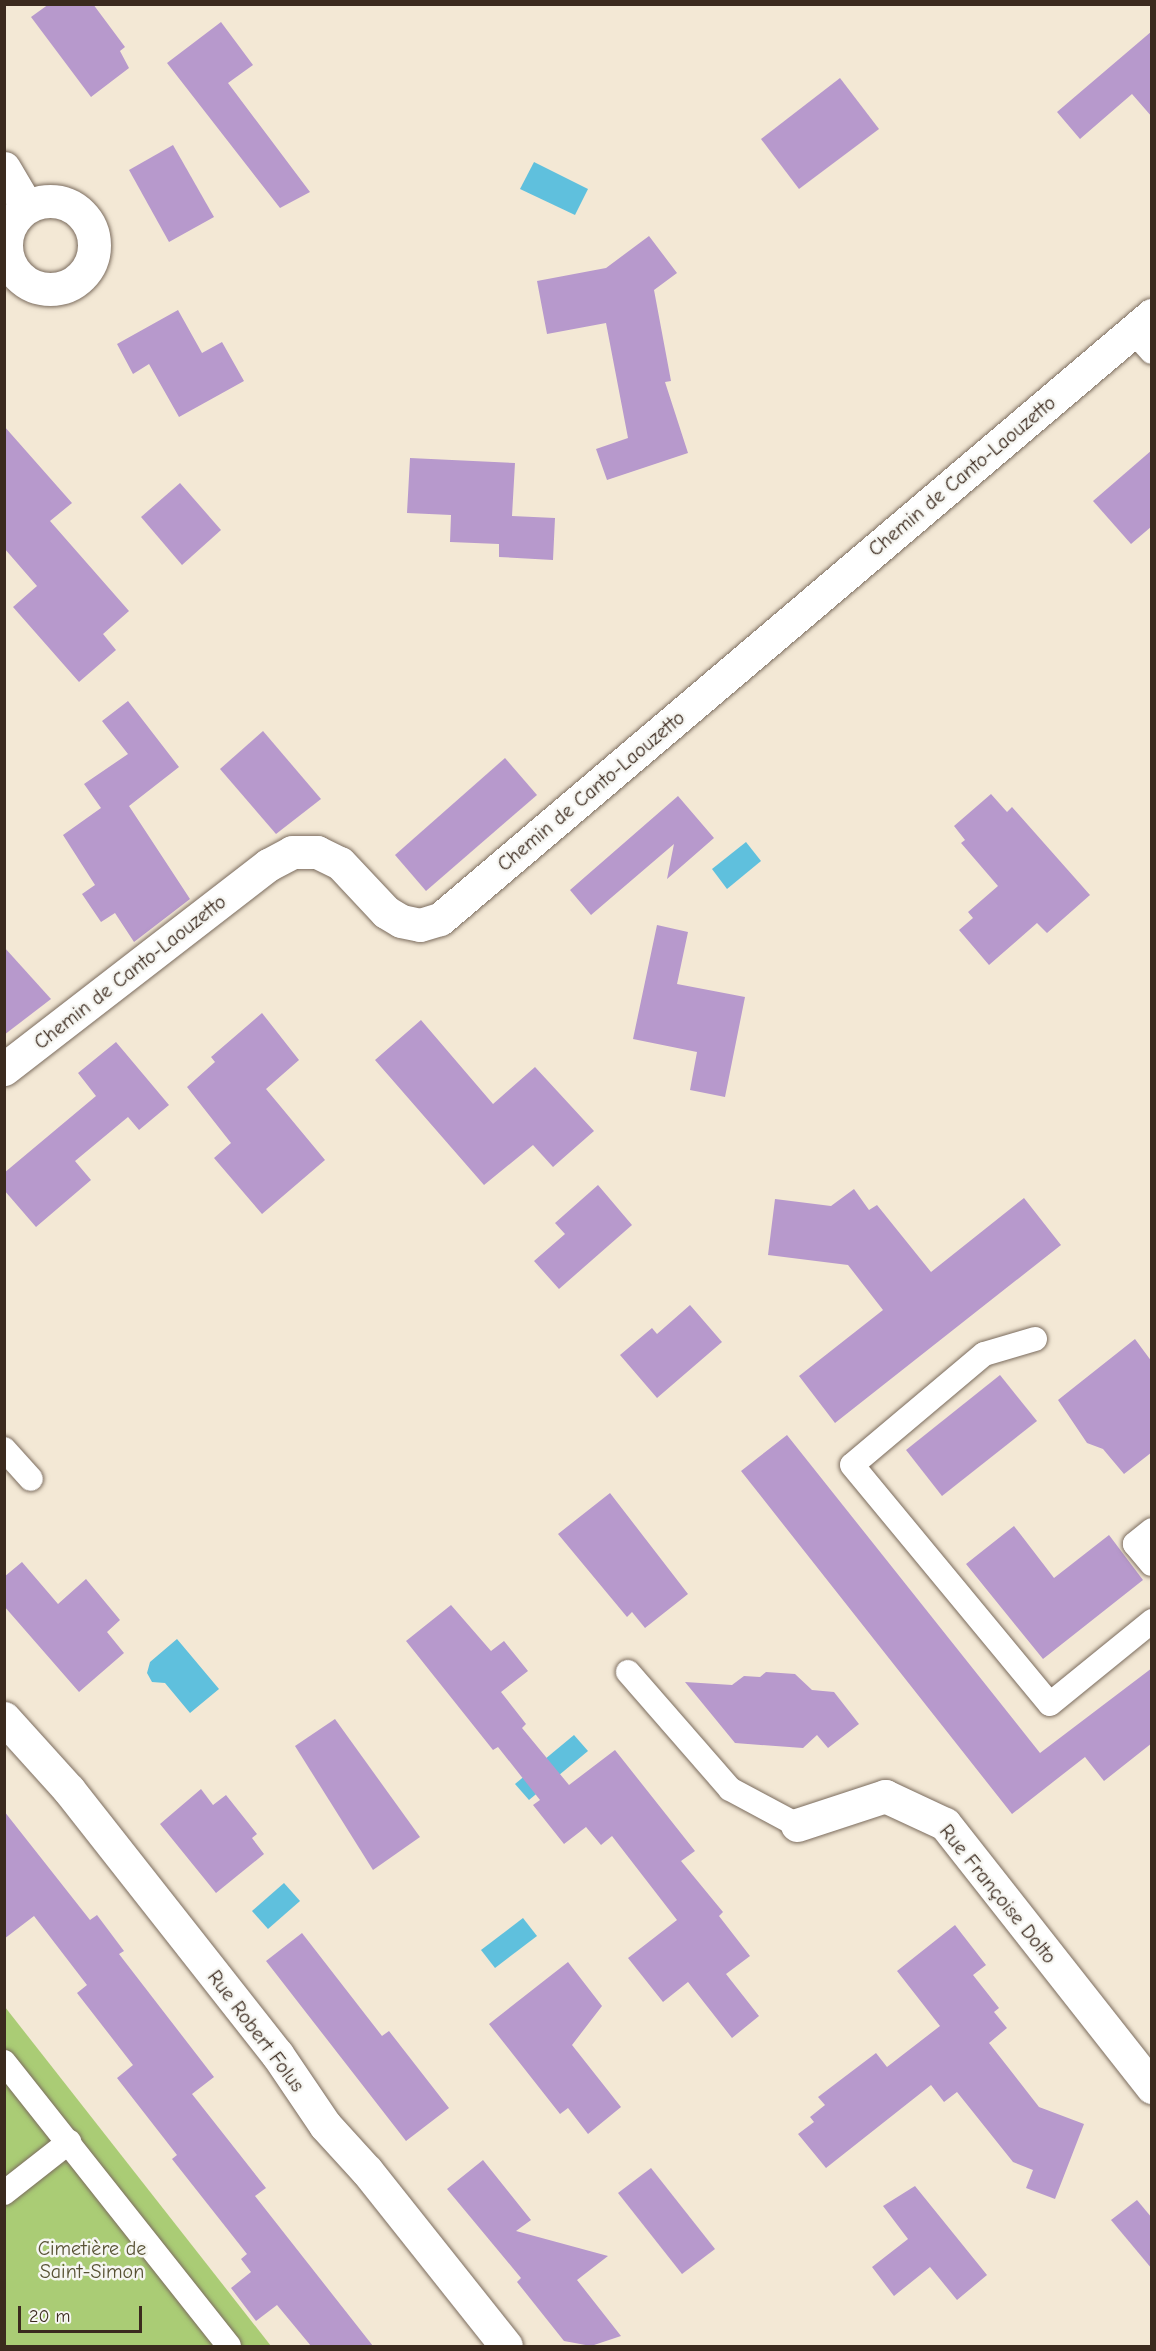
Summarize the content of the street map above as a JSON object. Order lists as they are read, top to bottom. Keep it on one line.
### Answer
{"streets":{"street":["Chemin de Canto-Laouzetto","Rue Françoise Dolto","Rue Robert Folus"]},"parks":["Cimetière de Saint-Simon"],"scale_bar":"20 m"}
